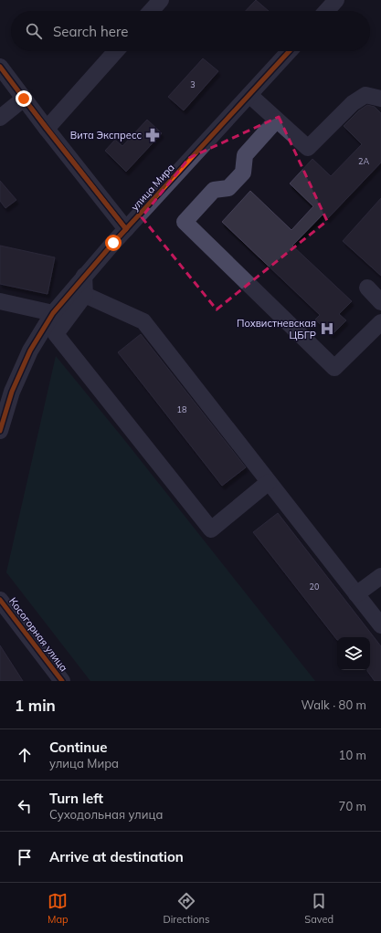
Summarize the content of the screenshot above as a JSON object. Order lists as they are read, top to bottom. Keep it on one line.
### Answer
{"streets":{"street":["улица Мира","Косогорная улица"]},"places":{"pharmacy":["Вита Экспресс"],"hospital":["Похвистневская ЦБГР"]},"house_numbers":["3","2А","18","20"],"page":{"search":"Search here","heading":["1 min","Walk · 80 m"],"list":[["Continue","улица Мира","10 m"],["Turn left","Суходольная улица","70 m"],"Arrive at destination"],"nav":["Map","Directions","Saved"]}}
